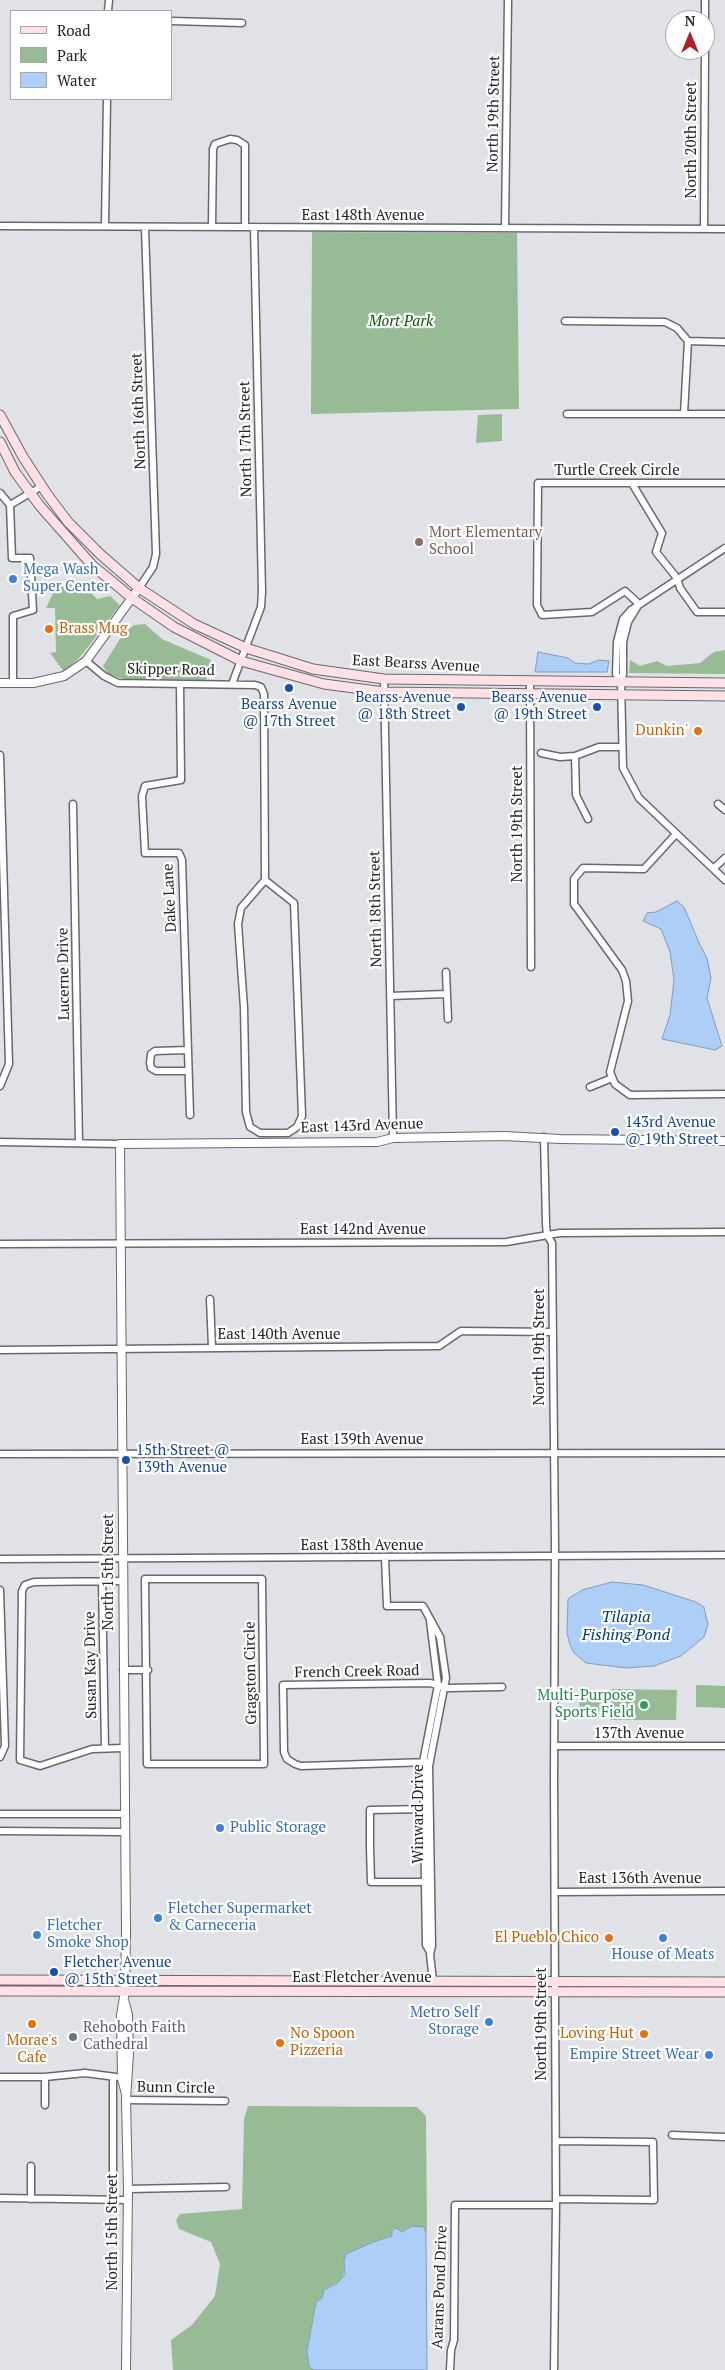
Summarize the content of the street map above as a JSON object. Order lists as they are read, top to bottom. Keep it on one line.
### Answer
{"streets":{"main road":["East Bearss Avenue","East Fletcher Avenue"],"street":["North 19th Street","North 20th Street","East 148th Avenue","North 16th Street","North 17th Street","Turtle Creek Circle","Skipper Road","Dake Lane","North 18th Street","Lucerne Drive","East 143rd Avenue","East 142nd Avenue","East 140th Avenue","East 139th Avenue","East 138th Avenue","North 15th Street","Susan Kay Drive","French Creek Road","Gragston Circle","137th Avenue","Winward Drive","East 136th Avenue","North19th Street","Bunn Circle","Aarans Pond Drive"]},"crossings":[["North 19th Street","East 148th Avenue"],["North 19th Street","East Bearss Avenue"],["North 19th Street","East 143rd Avenue"],["North 19th Street","East 142nd Avenue"],["North 19th Street","East 140th Avenue"],["North 19th Street","East 139th Avenue"],["North 19th Street","East 138th Avenue"],["North 19th Street","North19th Street"],["North 20th Street","East 148th Avenue"],["East 148th Avenue","North 16th Street"],["East 148th Avenue","North 17th Street"],["North 16th Street","East Bearss Avenue"],["North 17th Street","East Bearss Avenue"],["North 17th Street","Skipper Road"],["East Bearss Avenue","Skipper Road"],["East Bearss Avenue","North 18th Street"],["Skipper Road","Dake Lane"],["North 18th Street","East 143rd Avenue"],["Lucerne Drive","East 143rd Avenue"],["East 143rd Avenue","North 15th Street"],["East 142nd Avenue","North 15th Street"],["East 140th Avenue","North 15th Street"],["East 139th Avenue","North 15th Street"],["East 138th Avenue","North 15th Street"],["East 138th Avenue","Winward Drive"],["East 138th Avenue","North19th Street"],["North 15th Street","East Fletcher Avenue"],["North 15th Street","Bunn Circle"],["French Creek Road","Winward Drive"],["137th Avenue","North19th Street"],["Winward Drive","East Fletcher Avenue"],["East 136th Avenue","North19th Street"],["East Fletcher Avenue","North19th Street"],["North19th Street","Aarans Pond Drive"]],"water":["Tilapia Fishing Pond"],"parks":["Mort Park"],"places":["Mort Elementary School","Mega Wash Super Center","Brass Mug","Bearss Avenue @ 17th Street","Bearss Avenue @ 18th Street","Bearss Avenue @ 19th Street","Dunkin'","143rd Avenue @ 19th Street","15th Street @ 139th Avenue","Multi-Purpose Sports Field","Public Storage","Fletcher Supermarket & Carneceria","Fletcher Smoke Shop","El Pueblo Chico","House of Meats","Fletcher Avenue @ 15th Street","Metro Self Storage","Morae's Cafe","Loving Hut","Rehoboth Faith Cathedral","No Spoon Pizzeria","Empire Street Wear"],"legend":["Road","Park","Water"],"north":"top"}
